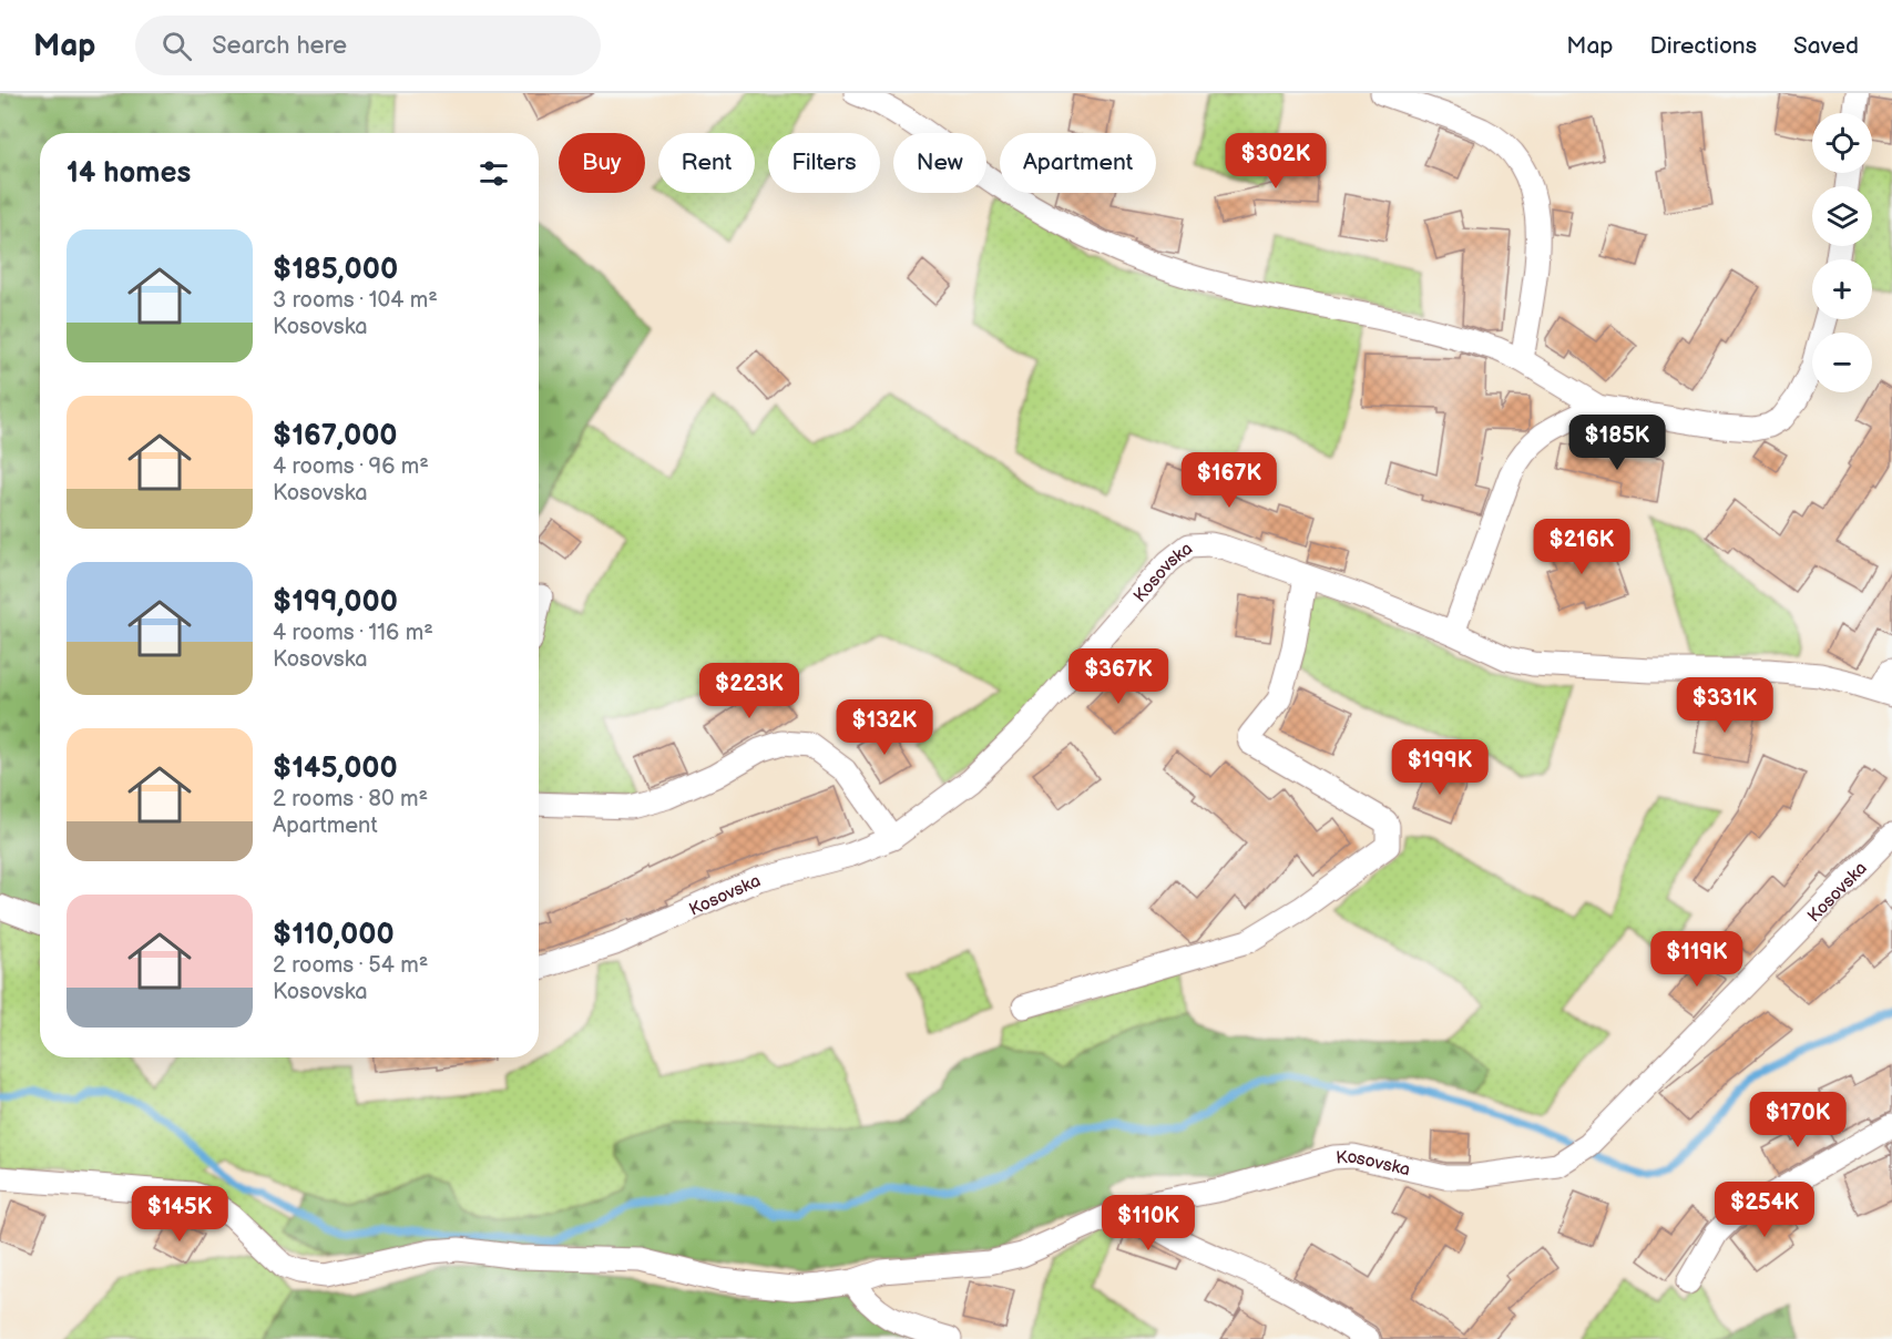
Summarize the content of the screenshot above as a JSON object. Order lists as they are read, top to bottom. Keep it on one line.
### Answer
{"streets":{"street":["Kosovska"]},"page":{"header":"Map","search":"Search here","nav":["Map","Directions","Saved"],"map_buttons":["+","−"],"price":["$302K","$185K","$167K","$216K","$367K","$223K","$331K","$132K","$199K","$119K","$170K","$254K","$145K","$110K"],"chip":["Buy","Rent","Filters","New","Apartment"],"heading":"14 homes","list":[{"name":"$185,000","note":"3 rooms · 104 m² · Kosovska"},{"name":"$167,000","note":"4 rooms · 96 m² · Kosovska"},{"name":"$199,000","note":"4 rooms · 116 m² · Kosovska"},{"name":"$145,000","note":"2 rooms · 80 m² · Apartment"},{"name":"$110,000","note":"2 rooms · 54 m² · Kosovska"}]}}
